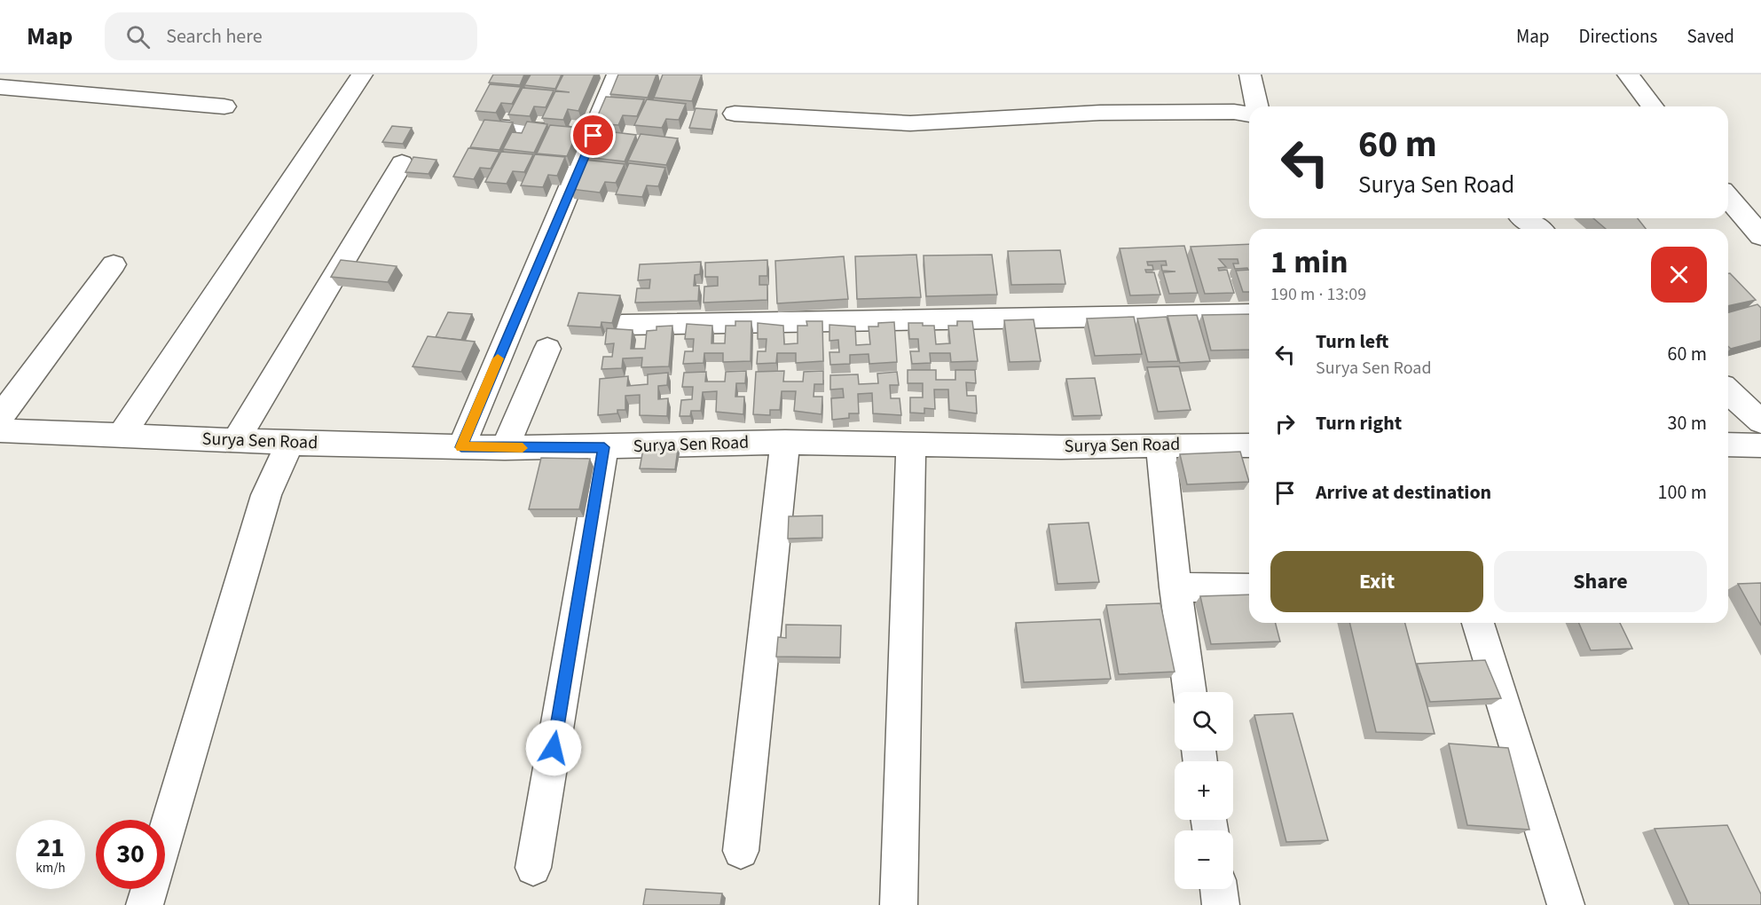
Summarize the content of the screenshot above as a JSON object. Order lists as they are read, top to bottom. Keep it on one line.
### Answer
{"streets":{"street":["Surya Sen Road"]},"page":{"header":"Map","search":"Search here","nav":["Map","Directions","Saved"],"turn":["60 m","Surya Sen Road"],"heading":["1 min","190 m · 13:09"],"list":[{"name":"Turn left","note":"Surya Sen Road","value":"60 m"},{"name":"Turn right","value":"30 m"},{"name":"Arrive at destination","value":"100 m"}],"buttons":["Exit","Share"],"map_buttons":["+","−"],"speed":"21 km/h","limit":"30"}}
